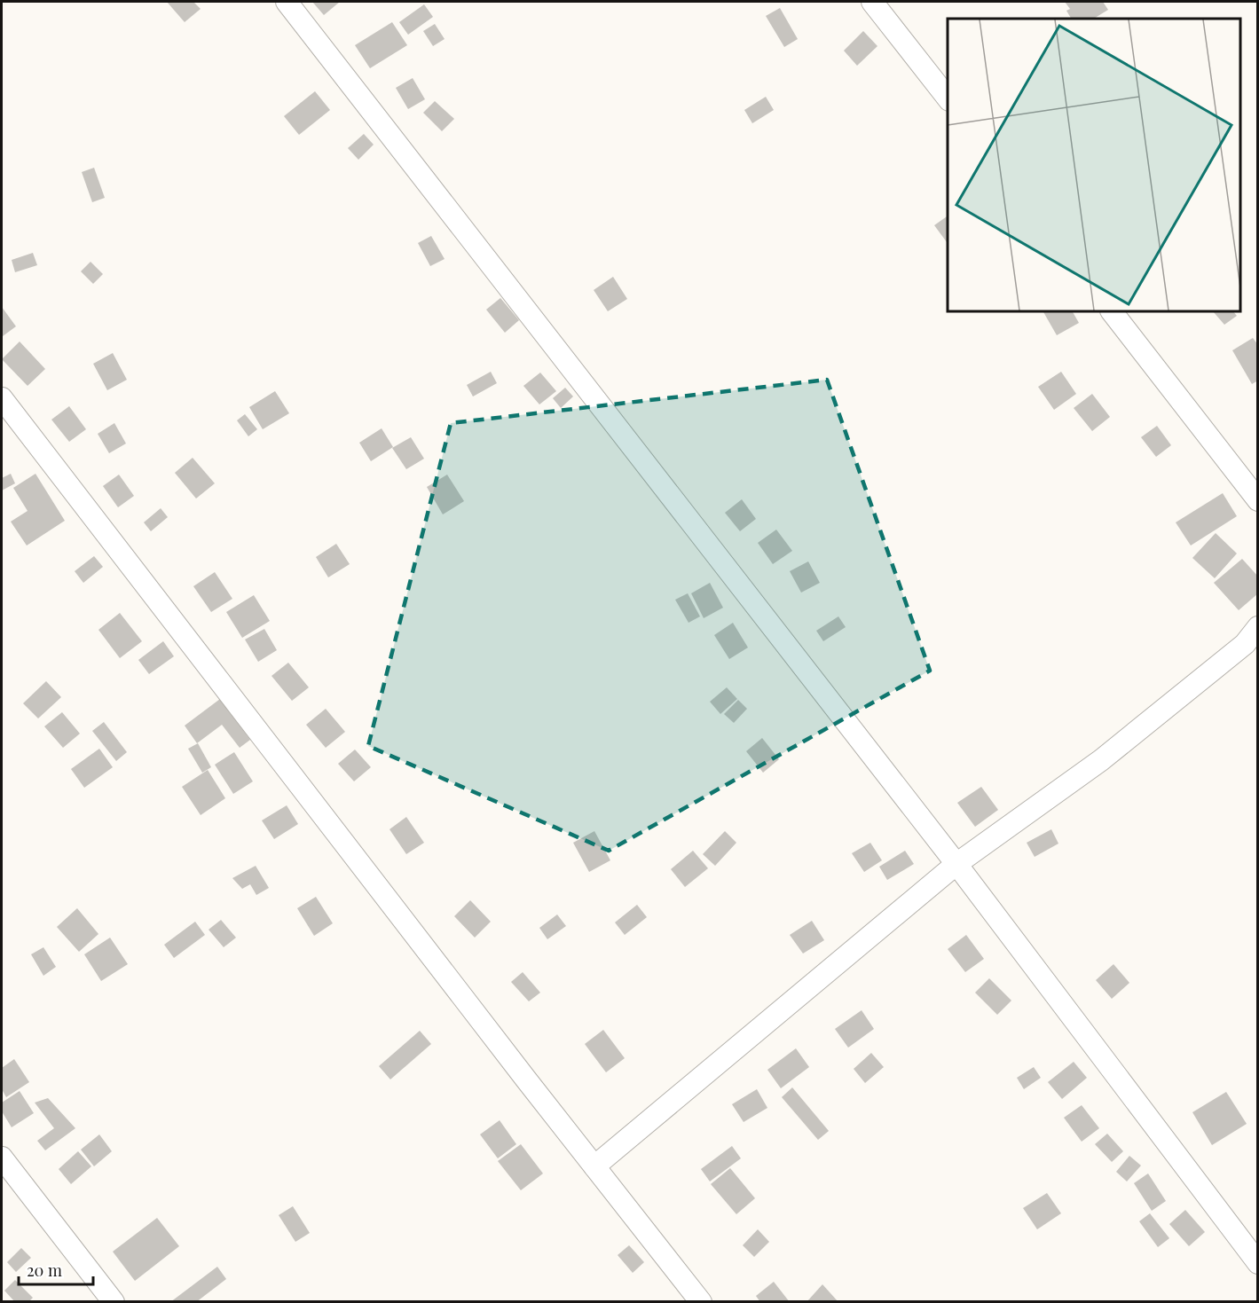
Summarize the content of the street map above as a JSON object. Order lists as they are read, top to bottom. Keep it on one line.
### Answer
{"scale_bar":"20 m"}
